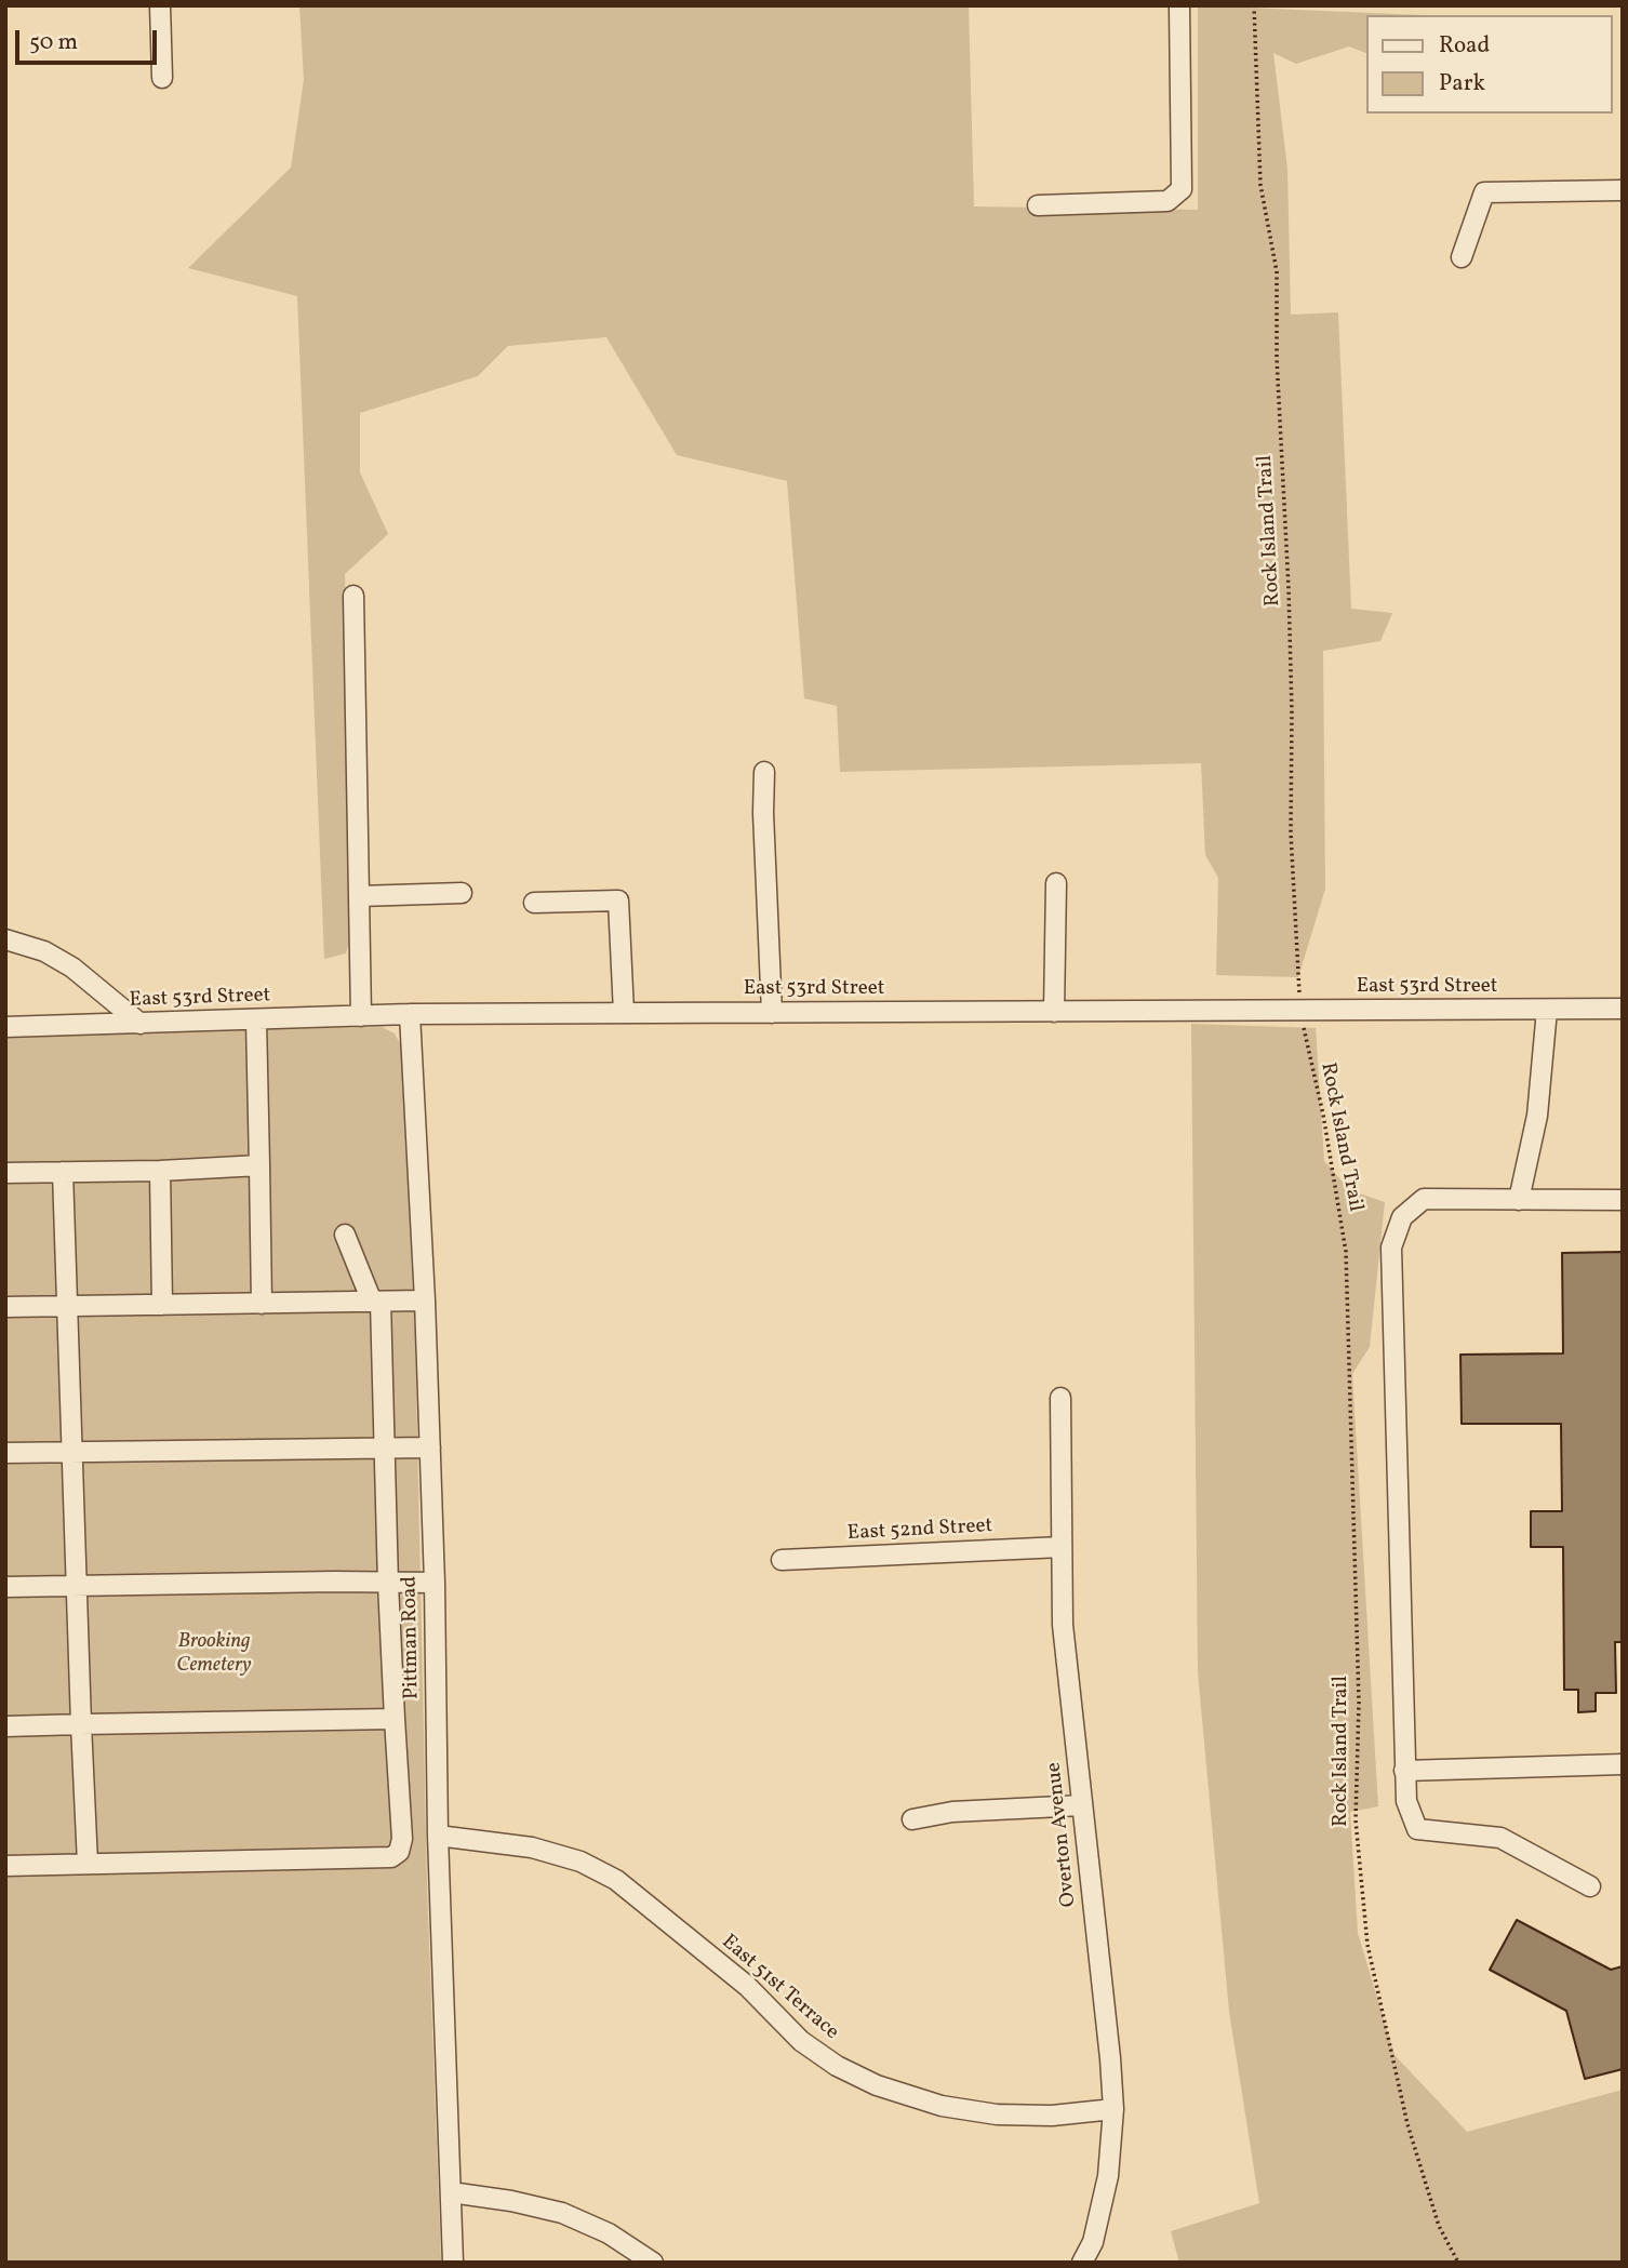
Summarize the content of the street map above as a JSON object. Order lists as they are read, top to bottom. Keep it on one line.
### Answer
{"streets":{"street":["East 53rd Street","East 52nd Street","Pittman Road","Overton Avenue","East 51st Terrace"],"path":["Rock Island Trail"]},"crossings":[["Rock Island Trail","East 53rd Street"],["East 53rd Street","Pittman Road"],["East 52nd Street","Overton Avenue"],["Pittman Road","East 51st Terrace"],["Overton Avenue","East 51st Terrace"]],"parks":["Brooking Cemetery"],"legend":["Road","Park"],"scale_bar":"50 m"}
